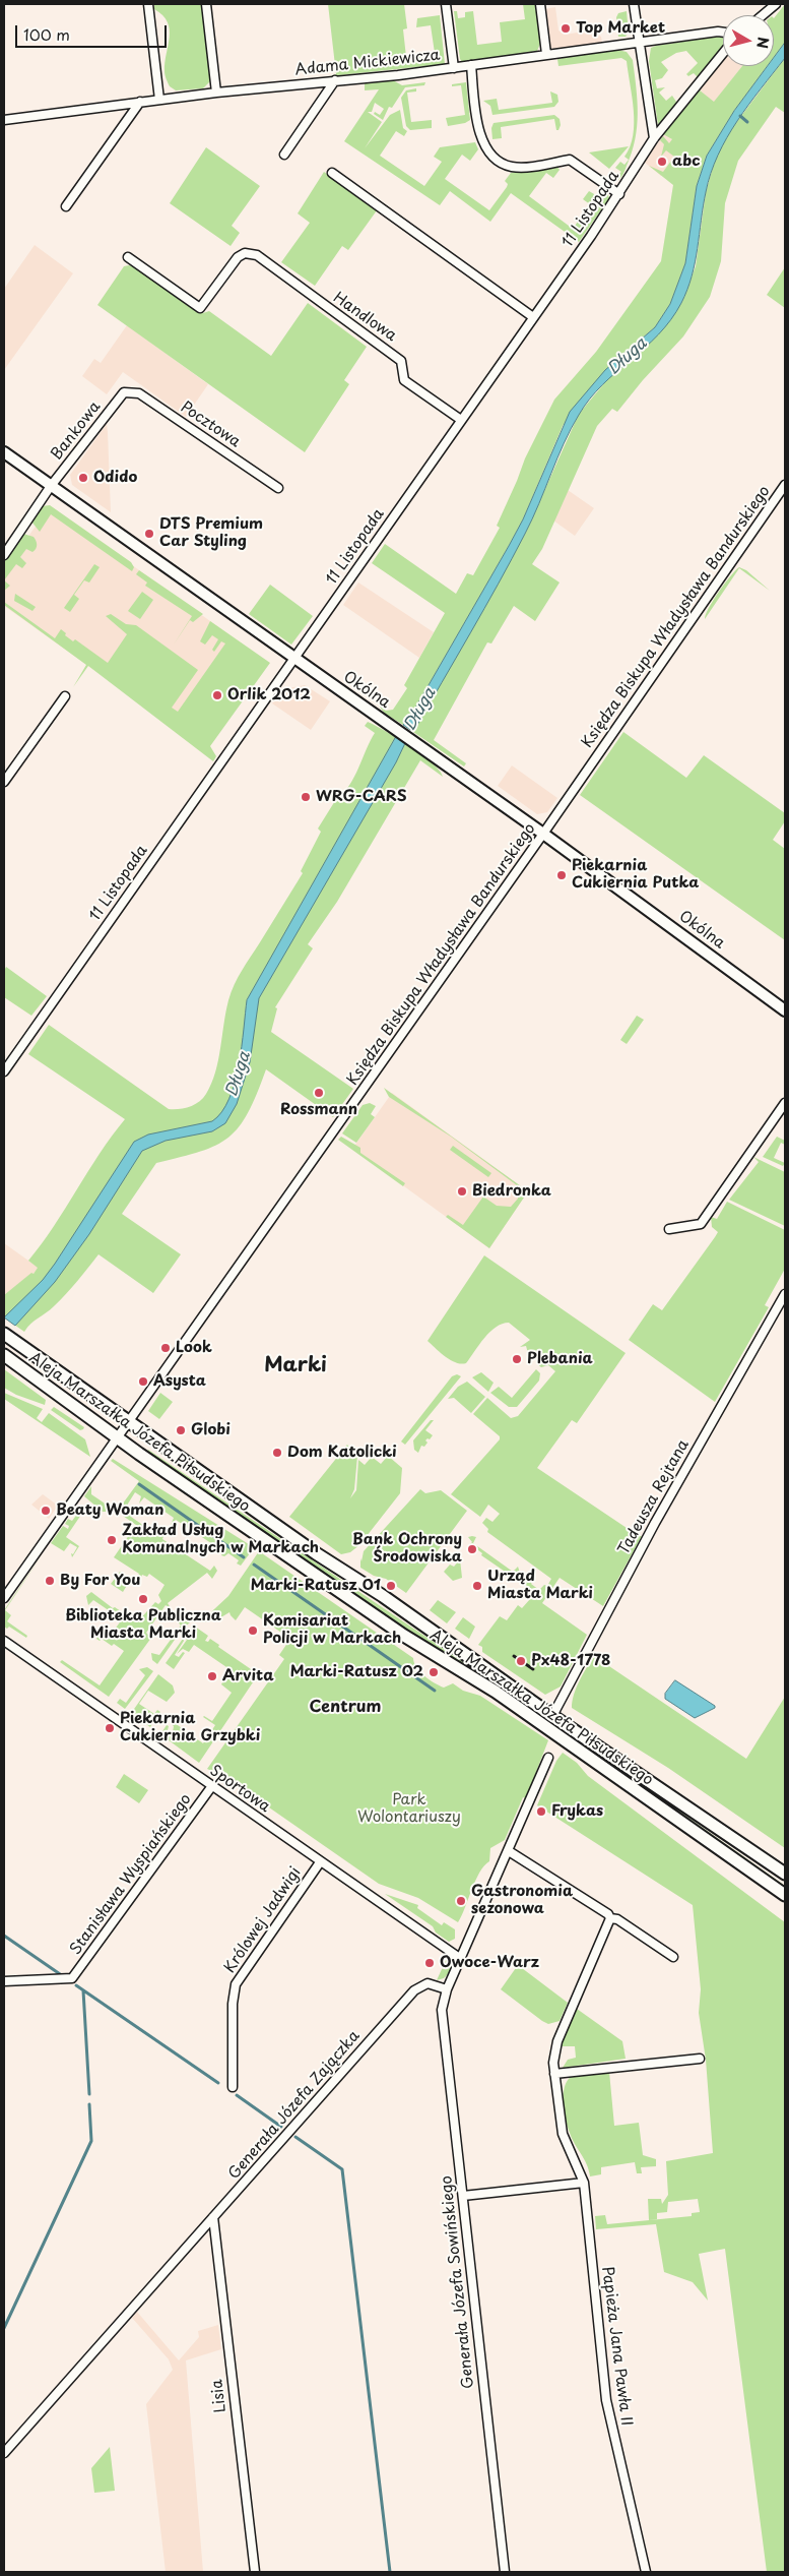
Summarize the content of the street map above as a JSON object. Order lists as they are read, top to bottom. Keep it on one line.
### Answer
{"streets":{"main road":["Aleja Marszałka Józefa Piłsudskiego"],"street":["Adama Mickiewicza","11 Listopada","Handlowa","Pocztowa","Bankowa","Księdza Biskupa Władysława Bandurskiego","Okólna","Tadeusza Rejtana","Sportowa","Stanisława Wyspiańskiego","Królowej Jadwigi","Generała Józefa Zajączka","Generała Józefa Sowińskiego","Papieża Jana Pawła II","Lisia"]},"crossings":[["11 Listopada","Handlowa"],["11 Listopada","Okólna"],["Pocztowa","Bankowa"],["Bankowa","Okólna"],["Księdza Biskupa Władysława Bandurskiego","Okólna"],["Księdza Biskupa Władysława Bandurskiego","Aleja Marszałka Józefa Piłsudskiego"],["Aleja Marszałka Józefa Piłsudskiego","Tadeusza Rejtana"],["Sportowa","Stanisława Wyspiańskiego"],["Sportowa","Królowej Jadwigi"],["Generała Józefa Zajączka","Generała Józefa Sowińskiego"],["Generała Józefa Zajączka","Lisia"]],"districts":["Marki","Centrum"],"water":["Długa"],"parks":["Park Wolontariuszy"],"places":["Top Market","abc","Odido","DTS Premium Car Styling","Orlik 2012","WRG-CARS","Piekarnia Cukiernia Putka","Rossmann","Biedronka","Look","Plebania","Asysta","Globi","Dom Katolicki","Beaty Woman","Zakład Usług Komunalnych w Markach","Bank Ochrony Środowiska","By For You","Marki-Ratusz 01","Urząd Miasta Marki","Biblioteka Publiczna Miasta Marki","Komisariat Policji w Markach","Px48-1778","Marki-Ratusz 02","Arvita","Piekarnia Cukiernia Grzybki","Frykas","Gastronomia sezonowa","Owoce-Warz"],"scale_bar":"100 m","north":"right"}
